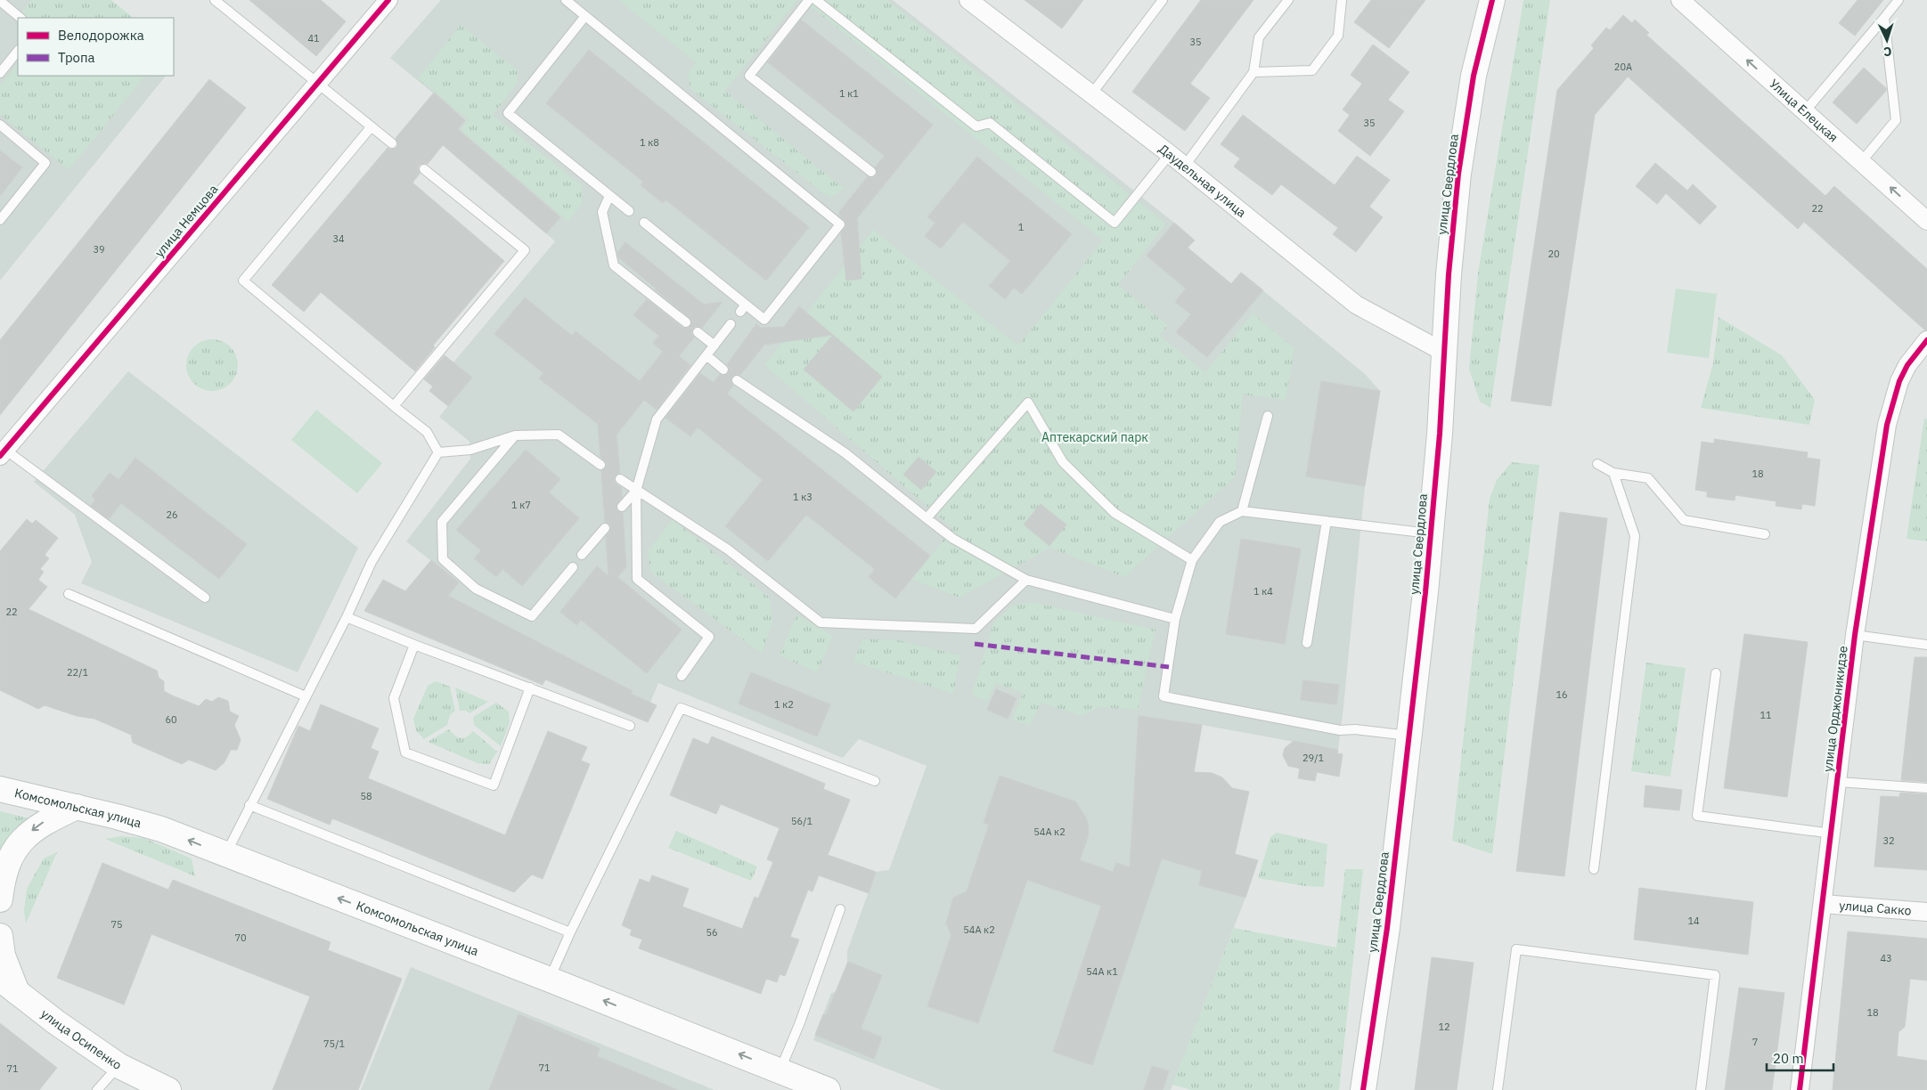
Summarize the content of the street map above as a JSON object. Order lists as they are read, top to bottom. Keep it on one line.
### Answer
{"streets":{"main road":["улица Свердлова","Комсомольская улица","улица Осипенко"],"street":["Улица Елецкая","Даудельная улица","улица Немцова","улица Орджоникидзе","улица Сакко"]},"crossings":[["Даудельная улица","улица Свердлова"],["улица Орджоникидзе","улица Сакко"]],"one_way":["Улица Елецкая","Комсомольская улица"],"parks":["Аптекарский парк"],"house_numbers":["41","35","20А","1 к1","35","1 к8","22","1","34","39","20","18","1 к3","1 к7","26","1 к4","22","22/1","16","1 к2","11","60","29/1","58","56/1","54А к2","32","14","75","54А к2","56","70","43","54А к1","18","12","7","75/1","71","71"],"legend":["Велодорожка","Тропа"],"scale_bar":"20 m","north":"bottom"}
